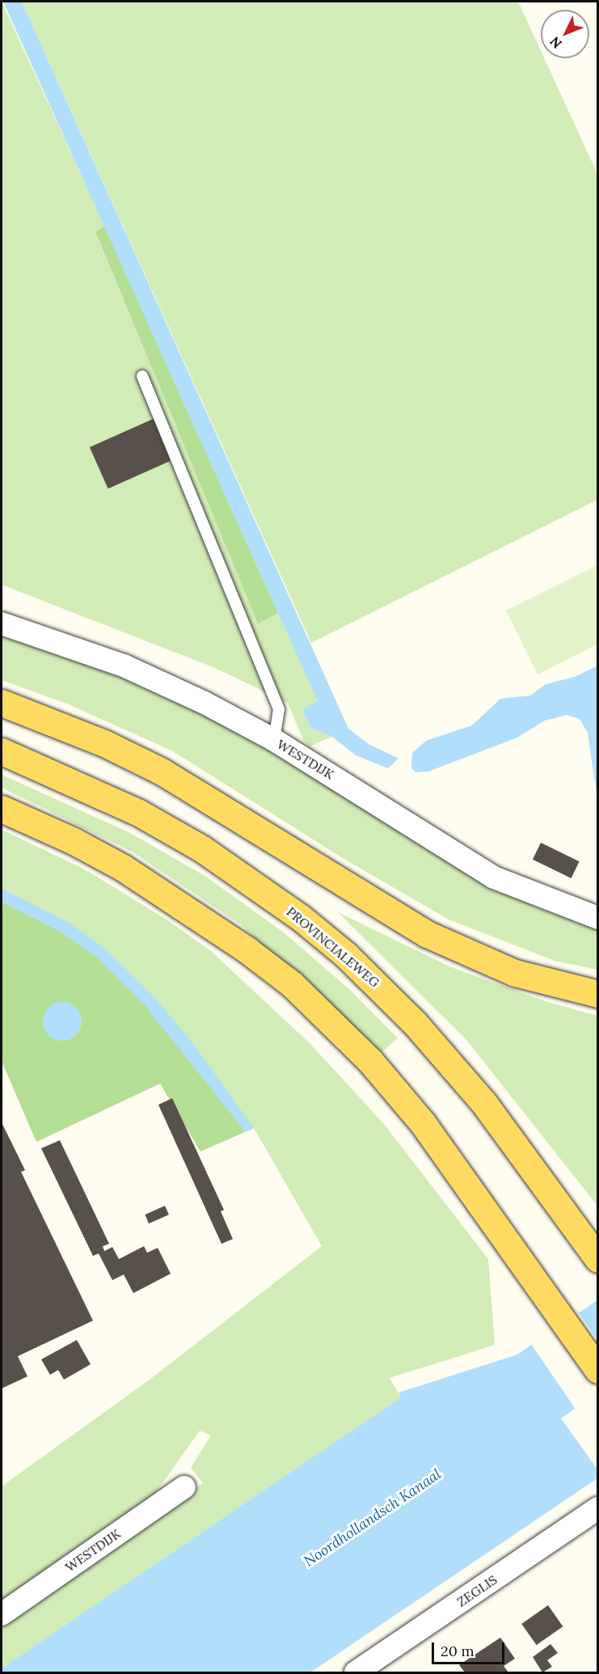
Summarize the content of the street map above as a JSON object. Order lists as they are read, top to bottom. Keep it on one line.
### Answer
{"streets":{"main road":["PROVINCIALEWEG"],"street":["WESTDIJK","ZEGLIS"]},"water":["Noordhollandsch Kanaal"],"scale_bar":"20 m","north":"bottom left"}
